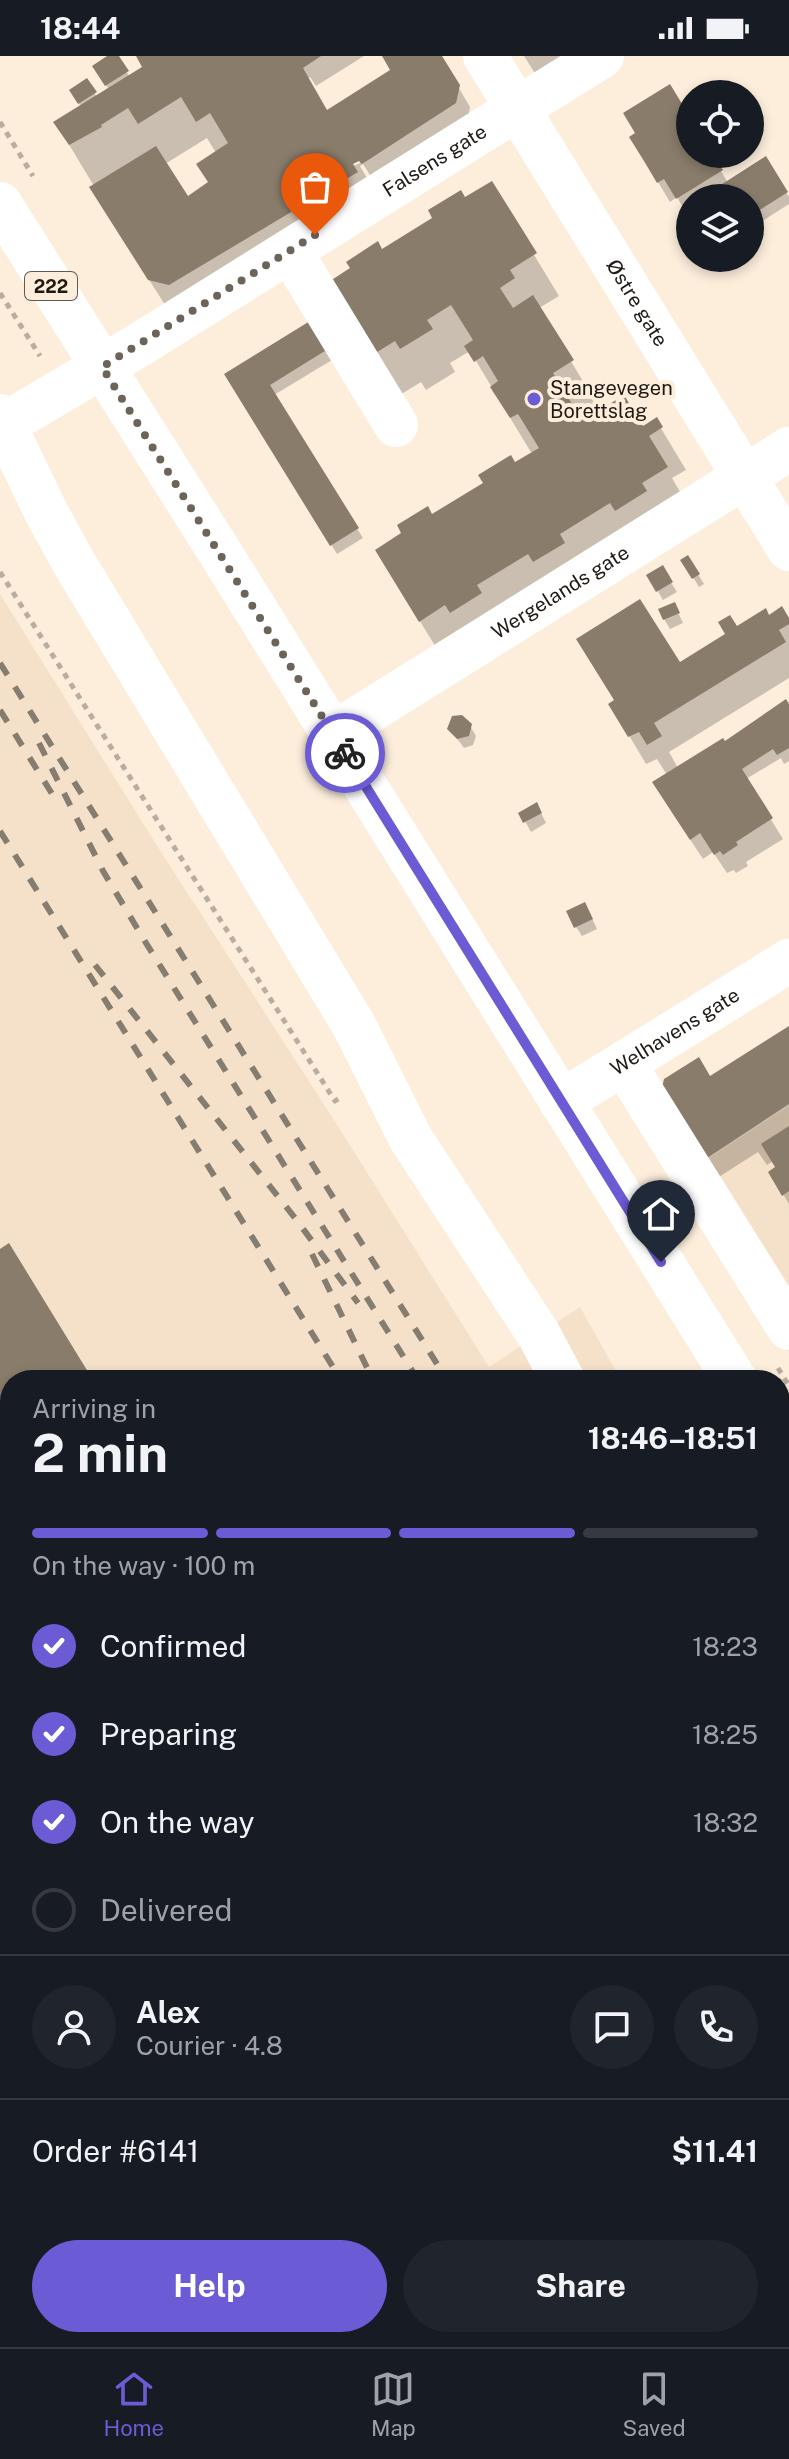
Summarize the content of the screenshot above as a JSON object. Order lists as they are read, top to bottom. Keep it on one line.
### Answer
{"streets":{"street":["Falsens gate","222","Østre gate","Wergelands gate","Welhavens gate"]},"crossings":[["Falsens gate","222"],["Falsens gate","Østre gate"],["222","Wergelands gate"],["222","Welhavens gate"],["Østre gate","Wergelands gate"]],"places":["Stangevegen Borettslag"],"page":{"status":"18:44","heading":["2 min","Arriving in","18:46–18:51"],"panel":["Alex","Courier · 4.8","Order #6141","$11.41"],"bar":"On the way · 100 m","list":[["Confirmed","18:23"],["Preparing","18:25"],["On the way","18:32"],"Delivered"],"buttons":["Help","Share"],"tabs":["Home","Map","Saved"]}}
